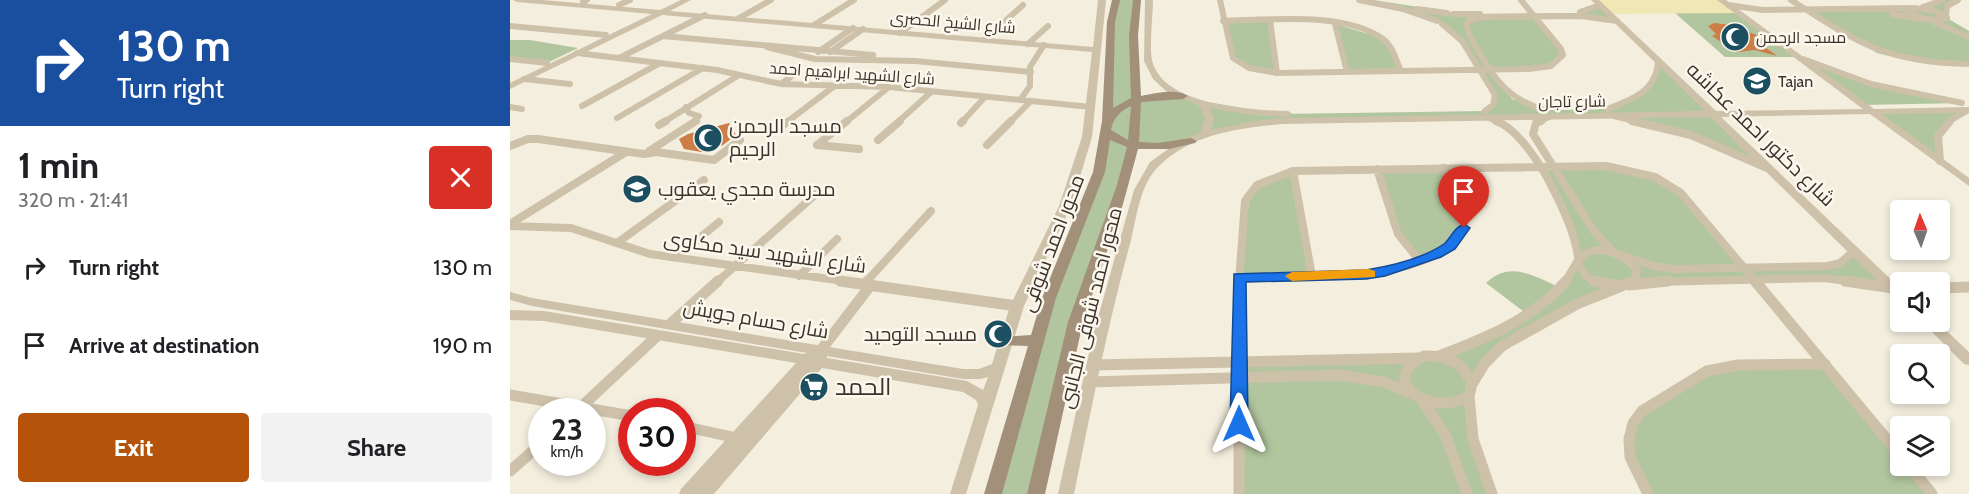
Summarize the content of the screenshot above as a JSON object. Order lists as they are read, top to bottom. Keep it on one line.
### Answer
{"streets":{"main road":["محور احمد شوقى"],"street":["شارع الشيخ الحصرى","شارع الشهيد ابراهيم احمد","شارع تاجان","شارع دكتور احمد عكاشه","شارع الشهيد سيد مكاوى","محور احمد شوقى الجانبى","شارع حسام جويش"]},"crossings":[["شارع تاجان","شارع دكتور احمد عكاشه"],["شارع تاجان","محور احمد شوقى الجانبى"]],"places":{"mosque":["مسجد الرحمن","مسجد الرحمن الرحيم","مسجد التوحيد"],"school or university":["Tajan","مدرسة مجدي يعقوب"],"supermarket":["الحمد"]},"north":"top","page":{"turn":["130 m","Turn right"],"heading":["1 min","320 m · 21:41"],"list":[{"name":"Turn right","value":"130 m"},{"name":"Arrive at destination","value":"190 m"}],"speed":"23 km/h","limit":"30","buttons":["Exit","Share"]}}
